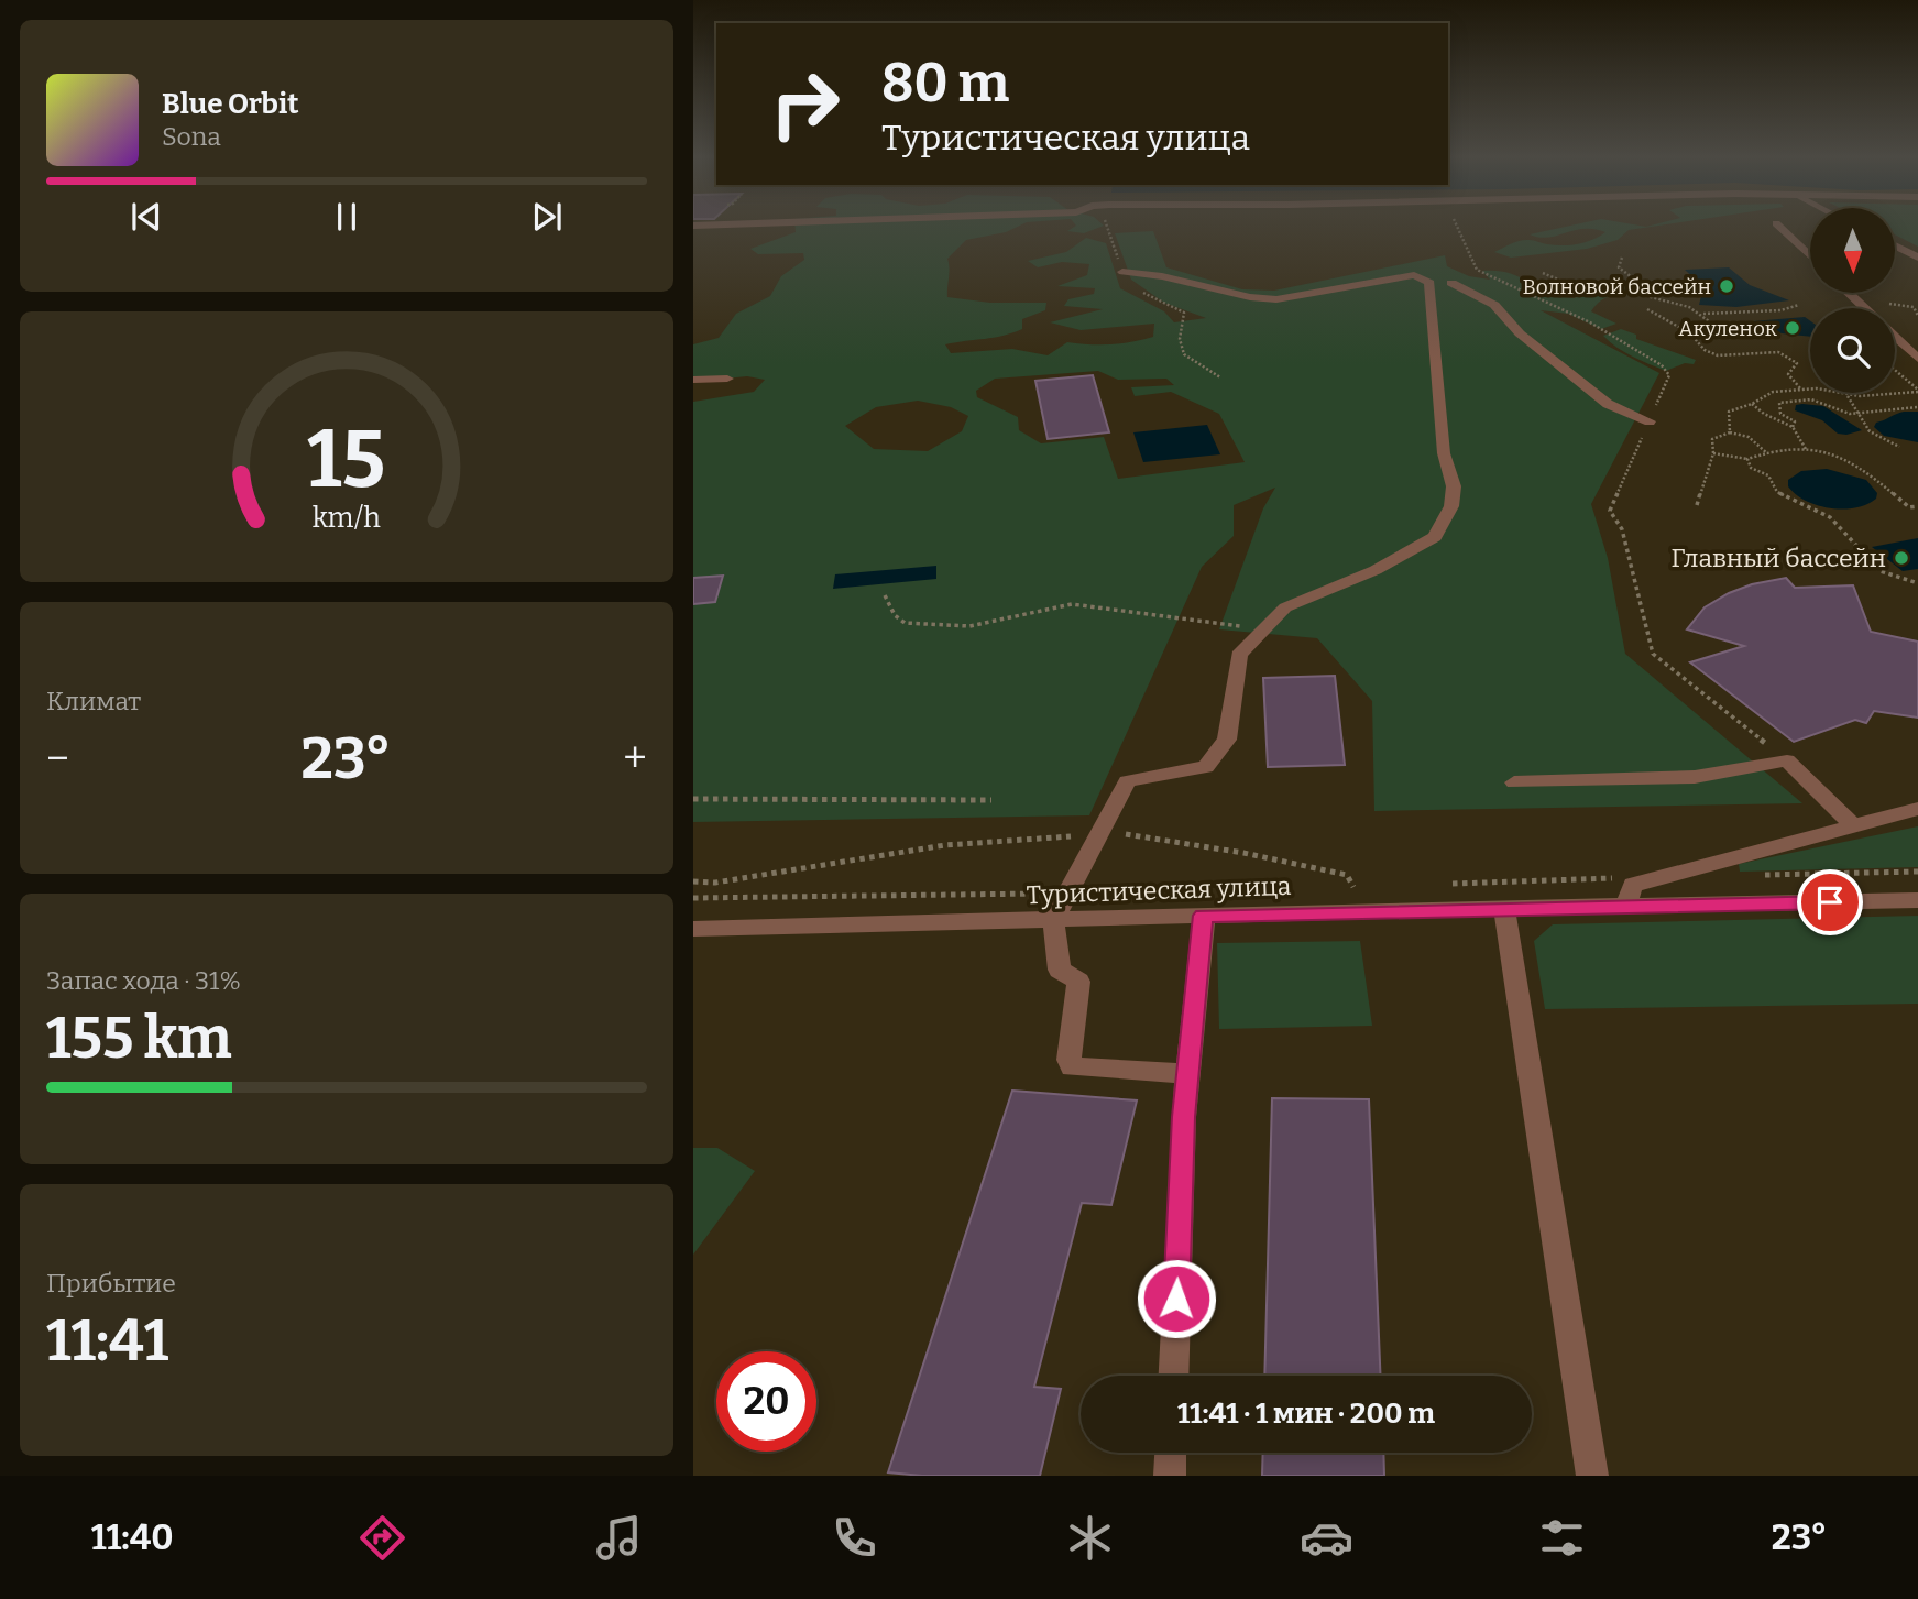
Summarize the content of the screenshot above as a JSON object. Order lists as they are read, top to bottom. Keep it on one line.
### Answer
{"streets":{"street":["Туристическая улица"]},"places":["Волновой бассейн","Акуленок","Главный бассейн"],"north":"bottom","page":{"turn":["80 m","Туристическая улица"],"song":["Blue Orbit","Sona"],"tile":["Климат",["Запас хода · 31%","155 km"],["Прибытие","11:41"]],"heat":["−","23°","+"],"limit":"20","trip":"11:41 · 1 мин · 200 m","tabs":["11:40","23°"],"gauge":["15","km/h"]}}
